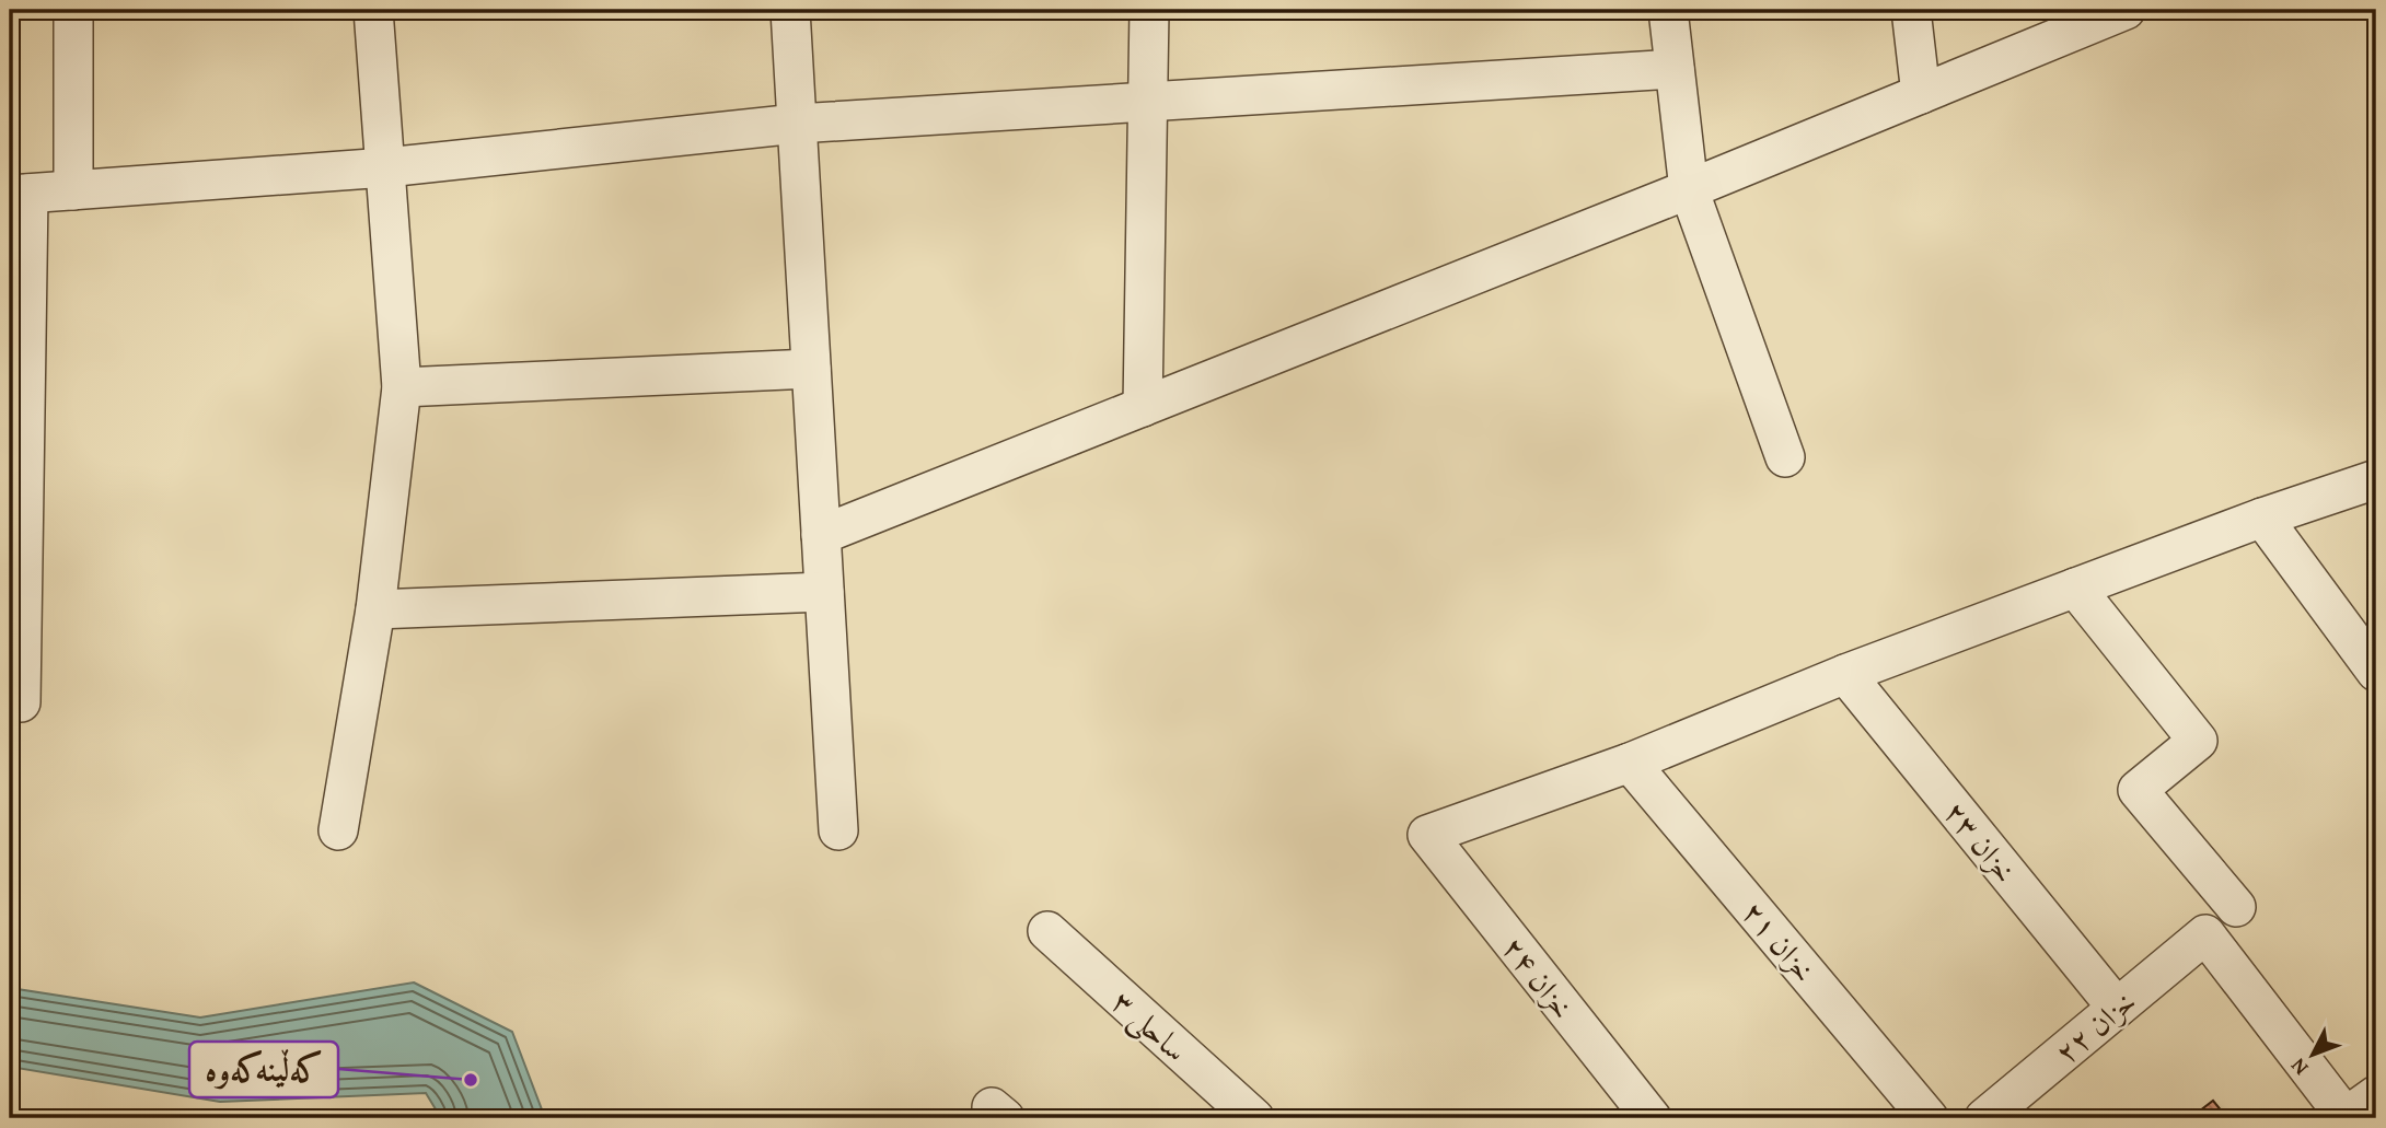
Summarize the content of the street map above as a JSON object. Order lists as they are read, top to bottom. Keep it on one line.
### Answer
{"streets":{"street":["خزان ۲۳","خزان ۲۱","خزان ۲۴","ساحلی ۳","خزان ۲۲"]},"crossings":[["خزان ۲۳","خزان ۲۲"],["خزان ۲۱","خزان ۲۴"]],"places":["کەڵینەکەوە"],"north":"bottom left"}
